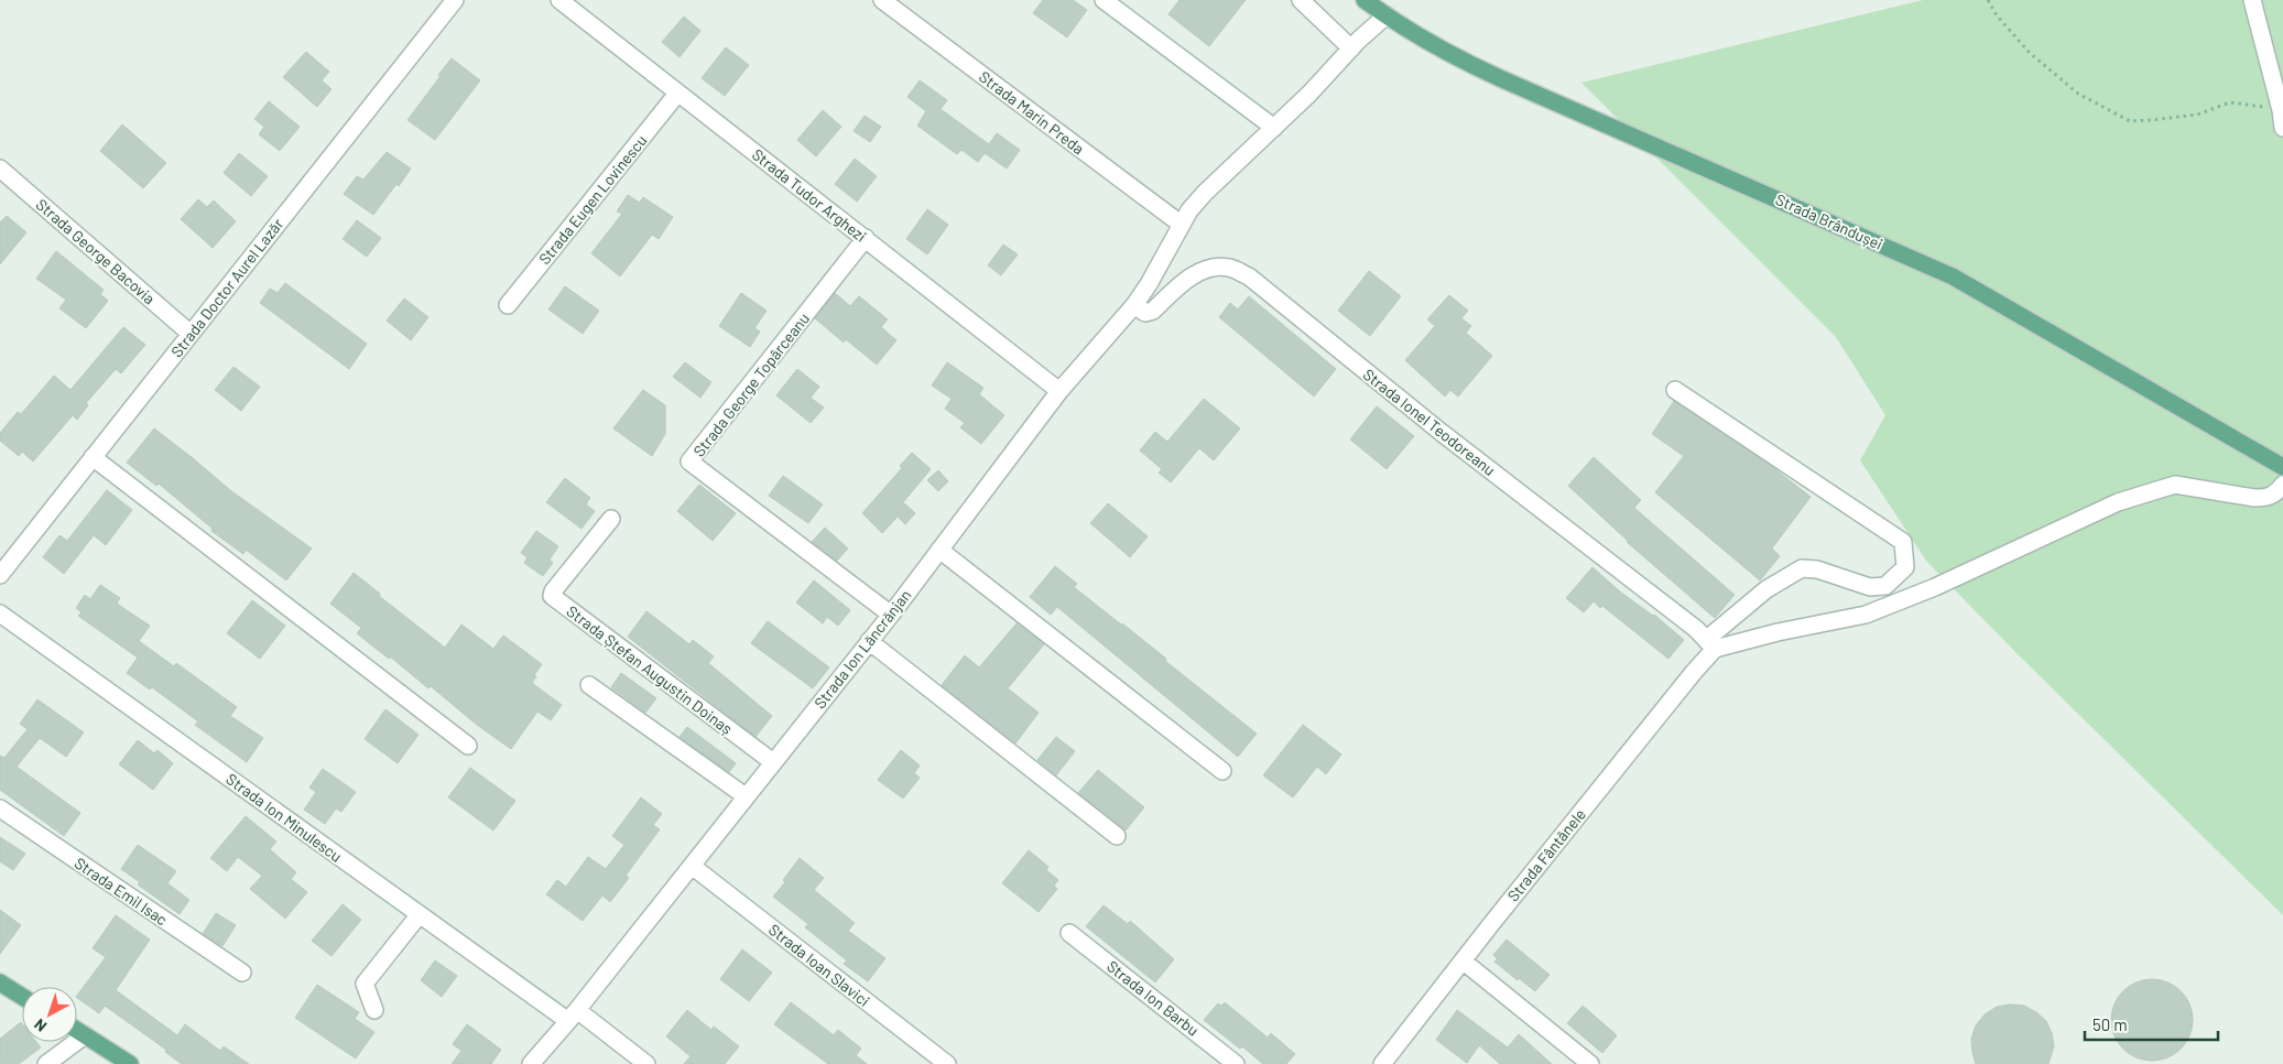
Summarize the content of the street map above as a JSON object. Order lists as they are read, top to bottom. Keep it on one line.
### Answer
{"streets":{"main road":["Strada Brândușei"],"street":["Strada Marin Preda","Strada Tudor Arghezi","Strada Eugen Lovinescu","Strada George Bacovia","Strada Doctor Aurel Lazăr","Strada George Topârceanu","Strada Ionel Teodoreanu","Strada Ion Lăncrănjan","Strada Ștefan Augustin Doinaș","Strada Ion Minulescu","Strada Fântânele","Strada Emil Isac","Strada Ioan Slavici","Strada Ion Barbu"]},"crossings":[["Strada Marin Preda","Strada Ion Lăncrănjan"],["Strada Tudor Arghezi","Strada Eugen Lovinescu"],["Strada Tudor Arghezi","Strada George Topârceanu"],["Strada Tudor Arghezi","Strada Ion Lăncrănjan"],["Strada Brândușei","Strada Ion Lăncrănjan"],["Strada George Bacovia","Strada Doctor Aurel Lazăr"],["Strada George Topârceanu","Strada Ion Lăncrănjan"],["Strada Ionel Teodoreanu","Strada Ion Lăncrănjan"],["Strada Ionel Teodoreanu","Strada Fântânele"],["Strada Ion Lăncrănjan","Strada Ștefan Augustin Doinaș"],["Strada Ion Lăncrănjan","Strada Ion Minulescu"],["Strada Ion Lăncrănjan","Strada Ioan Slavici"]],"scale_bar":"50 m","north":"bottom left"}
